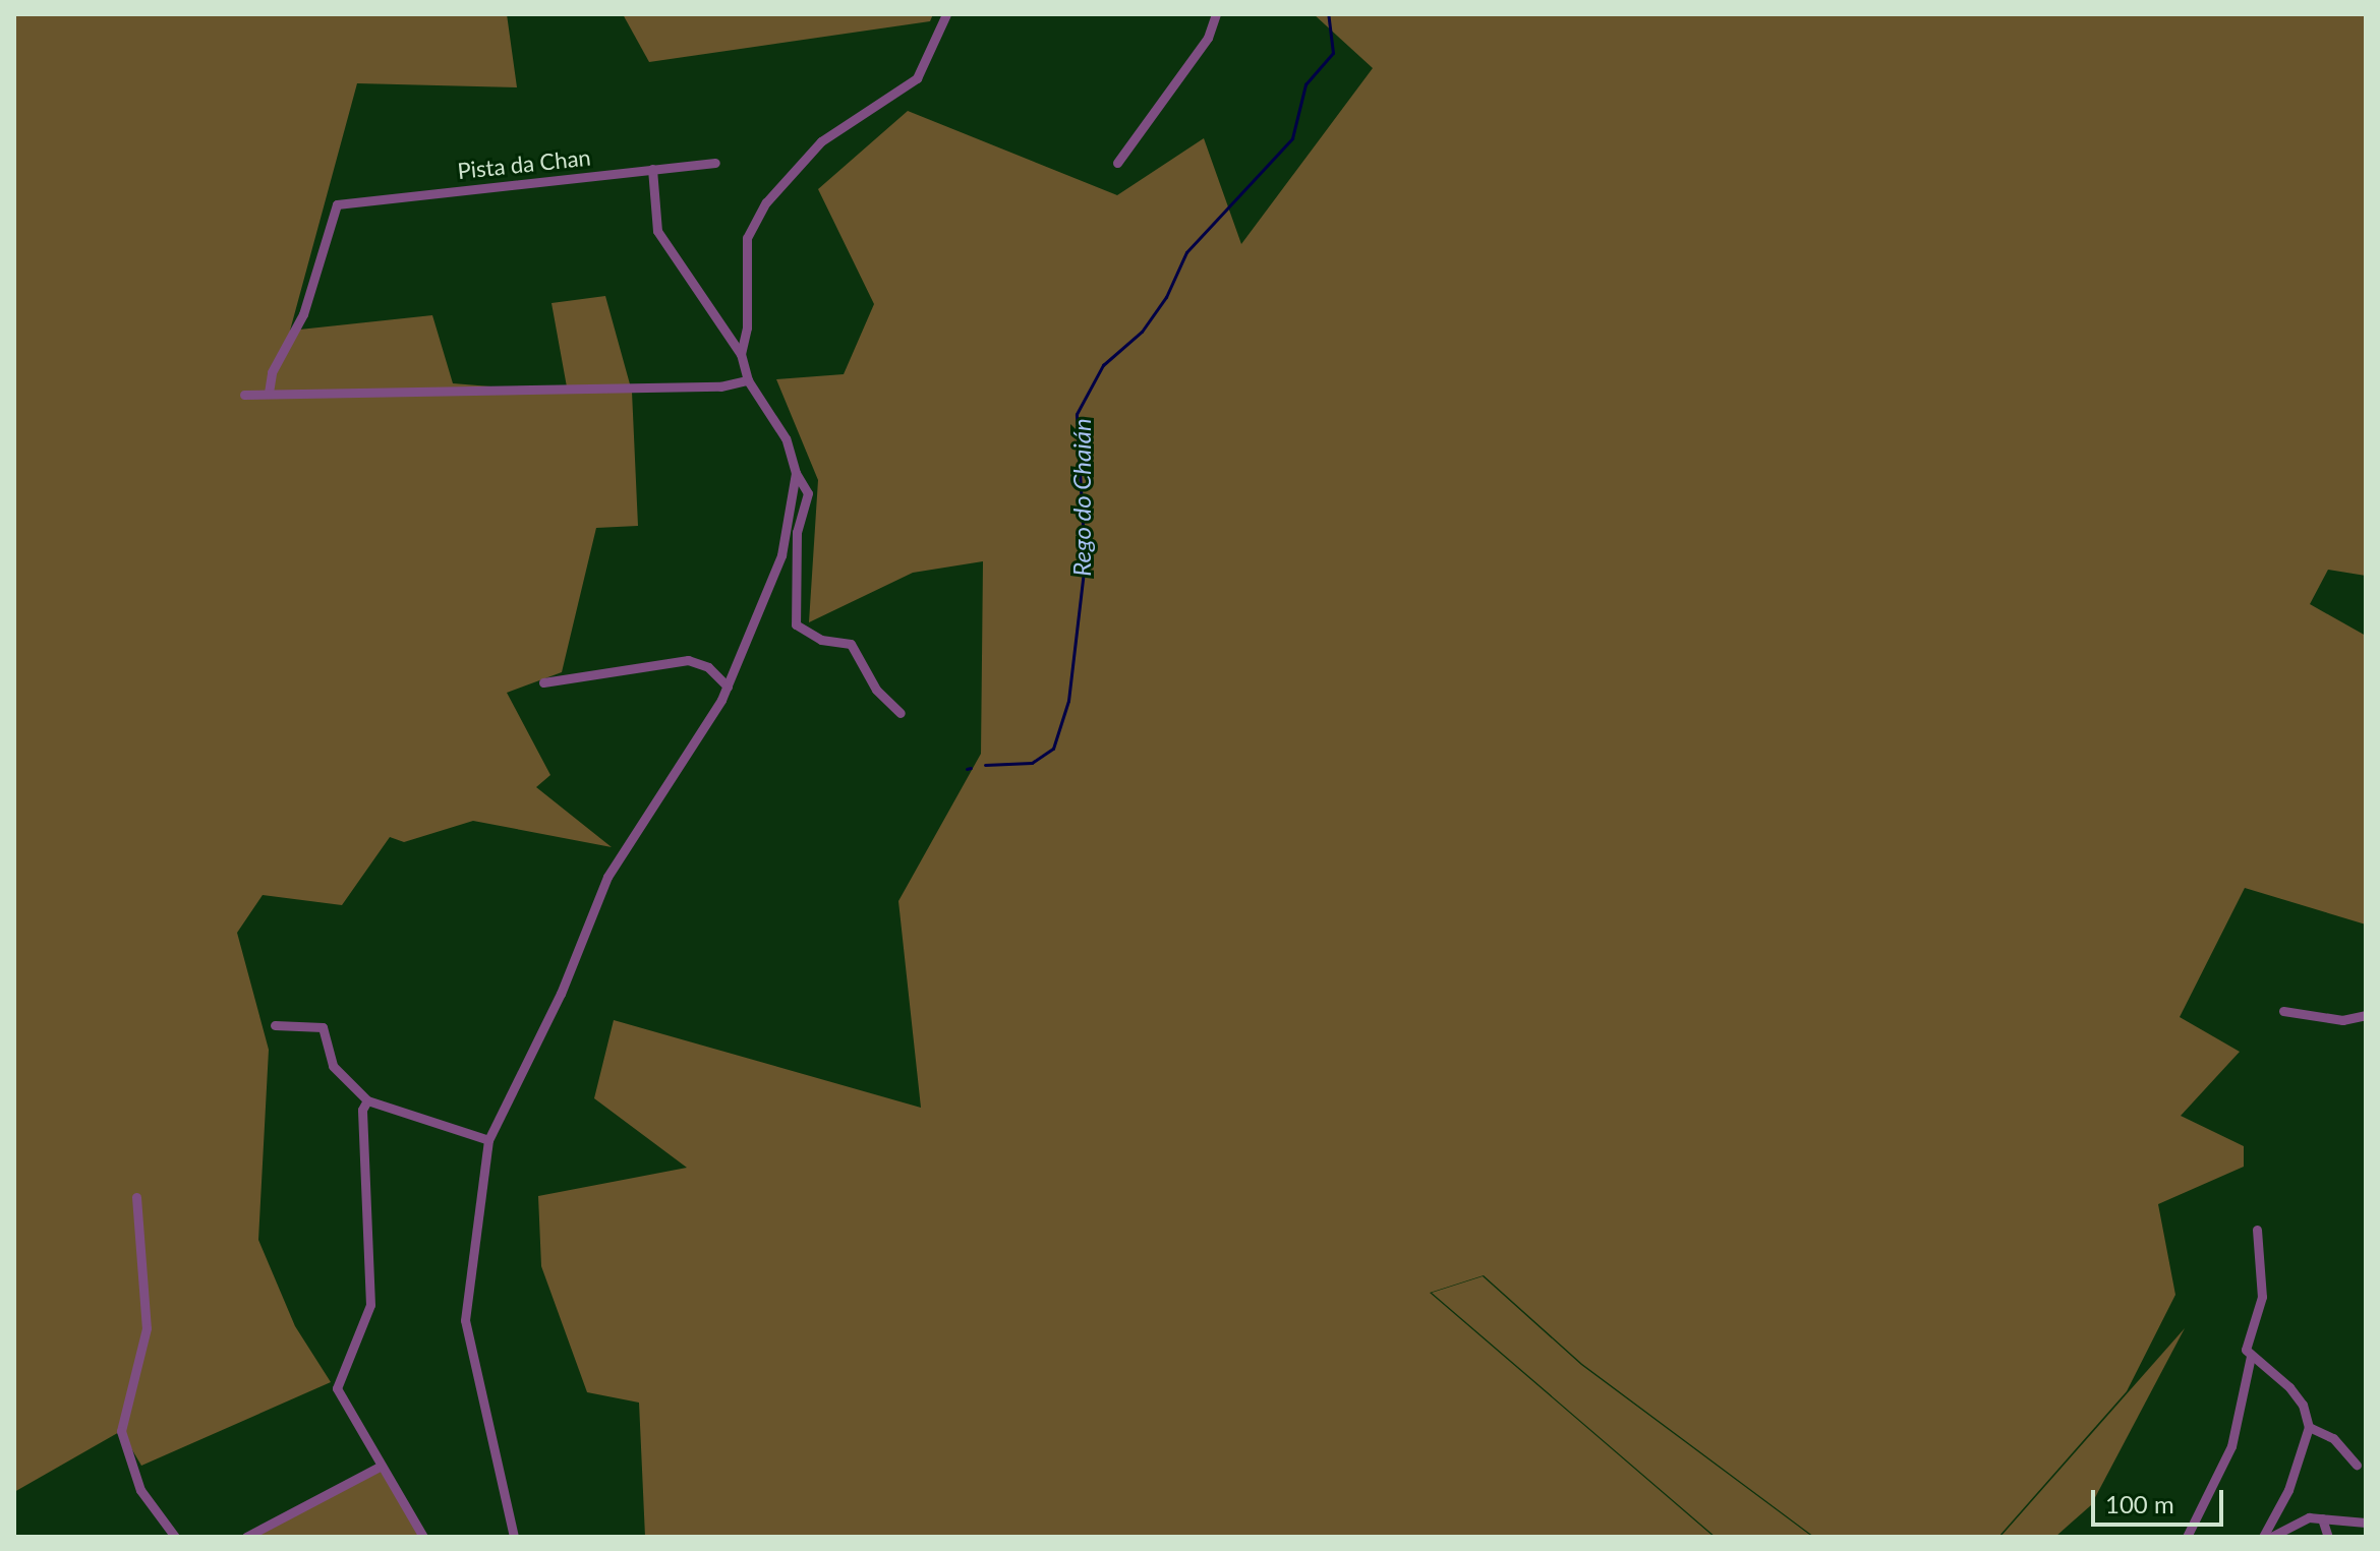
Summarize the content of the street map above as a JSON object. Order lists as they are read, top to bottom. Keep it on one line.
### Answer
{"streets":{"street":["Pista da Chan"]},"water":["Rego do Chaián"],"scale_bar":"100 m"}
